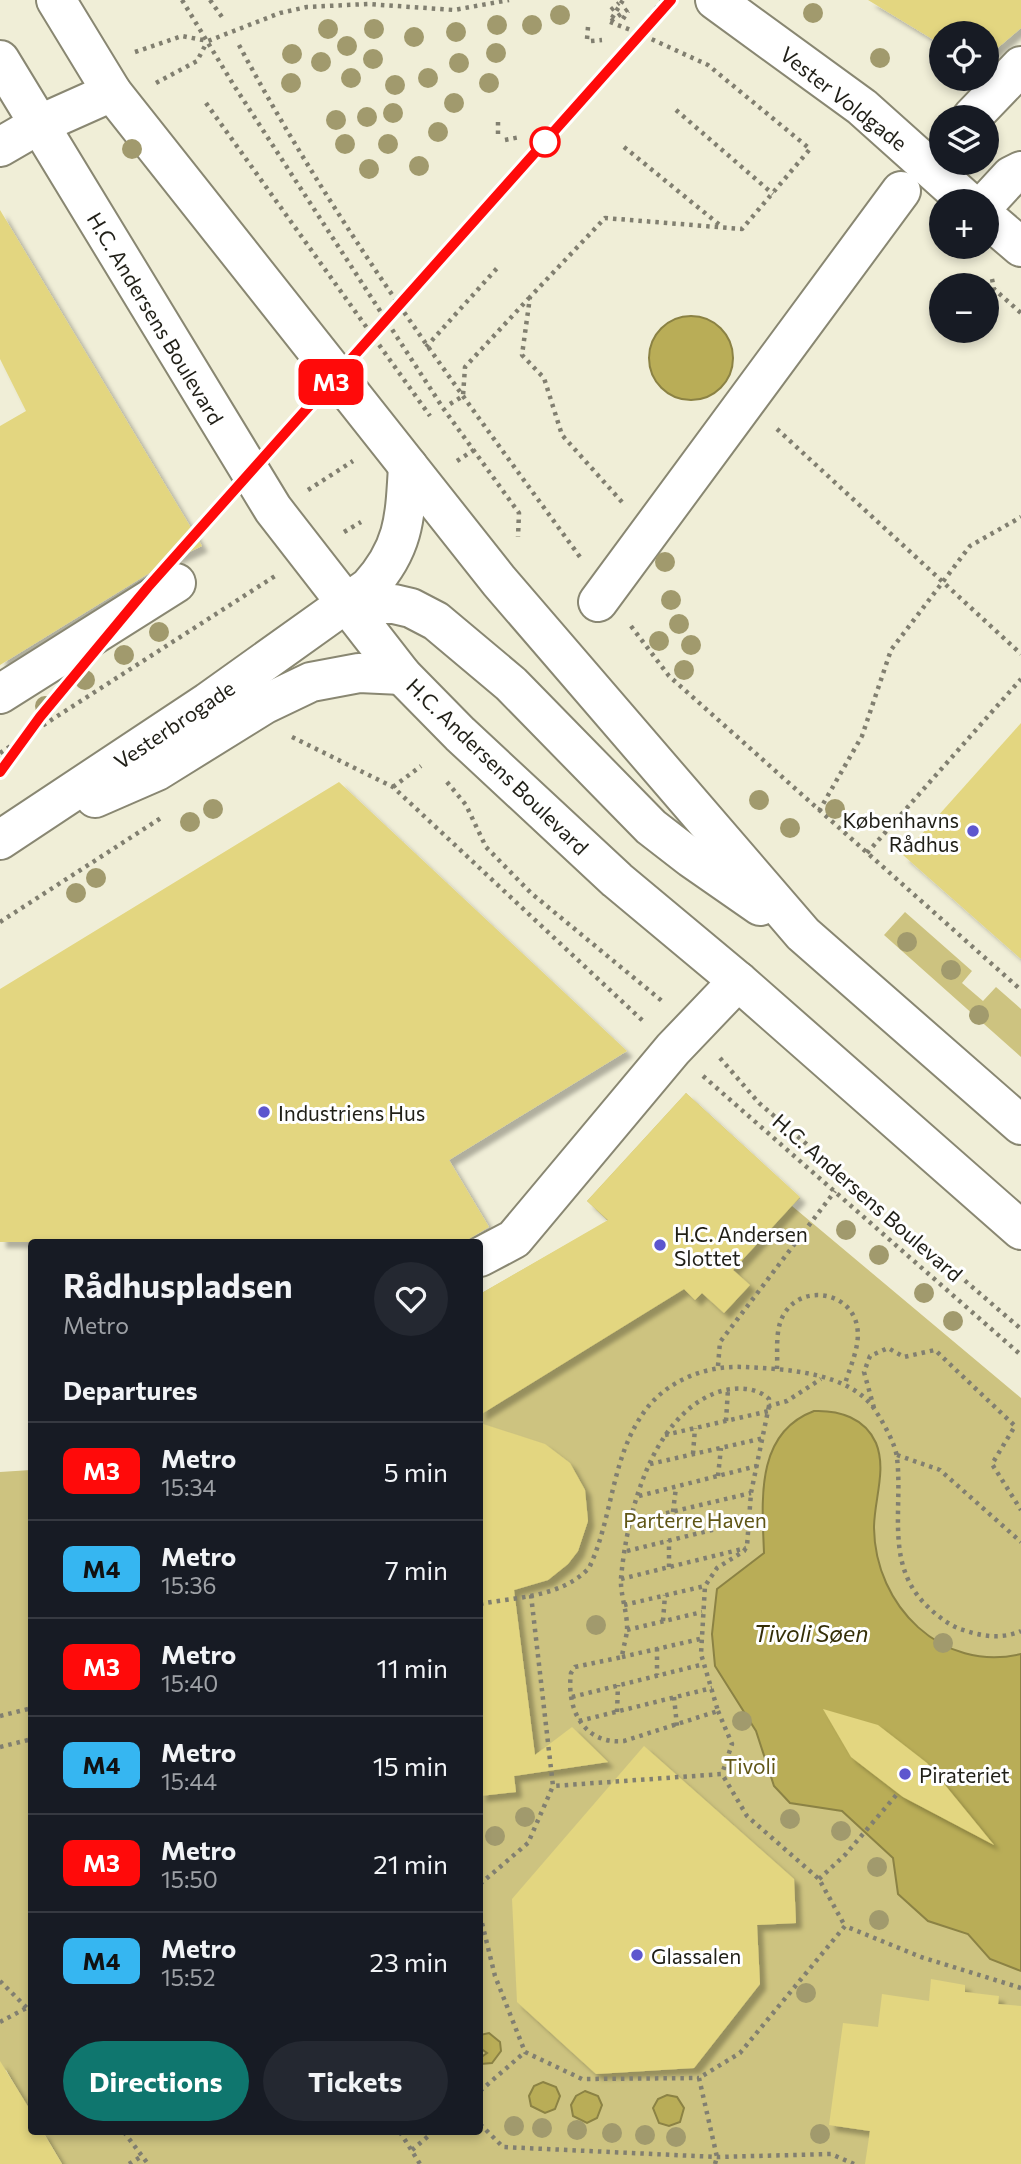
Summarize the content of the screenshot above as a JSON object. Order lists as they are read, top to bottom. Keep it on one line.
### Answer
{"streets":{"street":["Vester Voldgade","H.C. Andersens Boulevard","Vesterbrogade"]},"crossings":[["H.C. Andersens Boulevard","Vesterbrogade"]],"water":["Tivoli Søen"],"parks":["Parterre Haven","Tivoli"],"places":["Københavns Rådhus","Industriens Hus","H.C. Andersen Slottet","Pirateriet","Glassalen"],"lines":["metro line M3"],"page":{"on_map":"M3","map_buttons":["+","−"],"heading":[["Rådhuspladsen","Metro"],"Departures"],"list":[{"mark":"M3","name":"Metro","note":"15:34","value":"5 min"},{"mark":"M4","name":"Metro","note":"15:36","value":"7 min"},{"mark":"M3","name":"Metro","note":"15:40","value":"11 min"},{"mark":"M4","name":"Metro","note":"15:44","value":"15 min"},{"mark":"M3","name":"Metro","note":"15:50","value":"21 min"},{"mark":"M4","name":"Metro","note":"15:52","value":"23 min"}],"buttons":["Directions","Tickets"]}}
